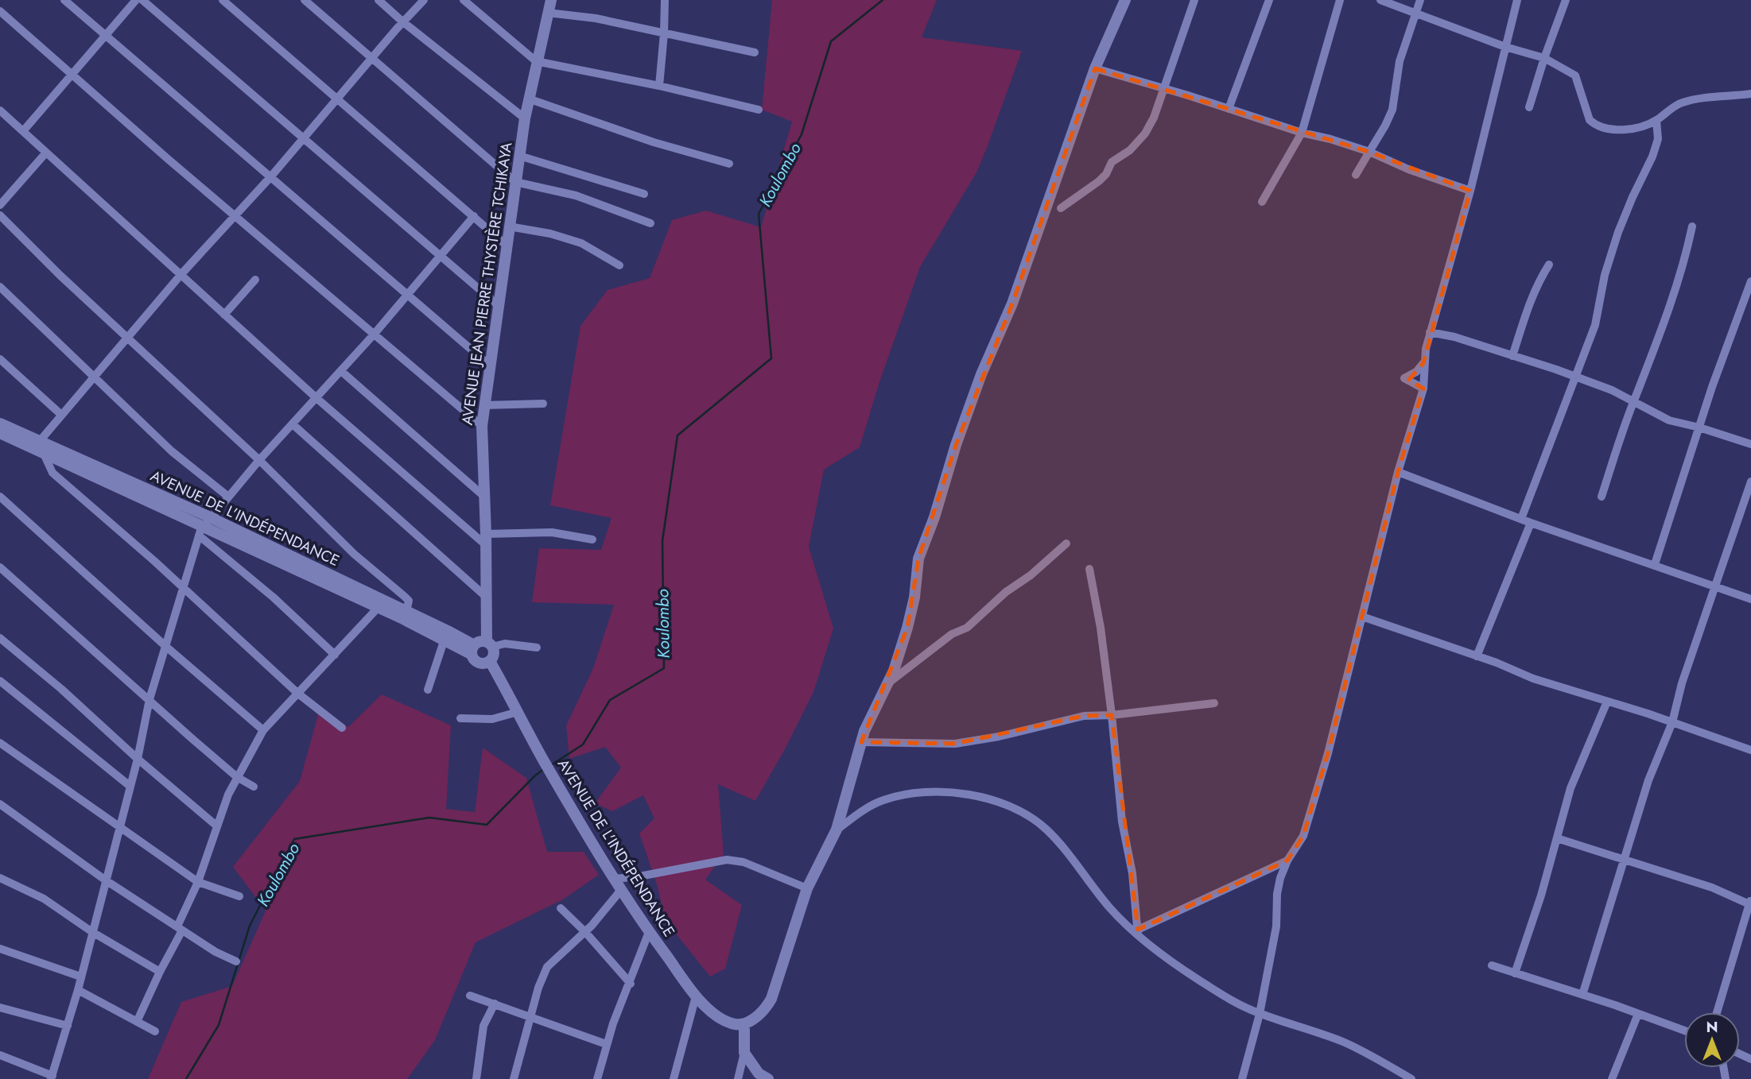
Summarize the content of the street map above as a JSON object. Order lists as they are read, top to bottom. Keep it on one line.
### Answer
{"streets":{"street":["AVENUE JEAN PIERRE THYSTÈRE TCHIKAYA","AVENUE DE L'INDÉPENDANCE"]},"crossings":[["AVENUE JEAN PIERRE THYSTÈRE TCHIKAYA","AVENUE DE L'INDÉPENDANCE"]],"water":["Koulombo"],"north":"top"}
